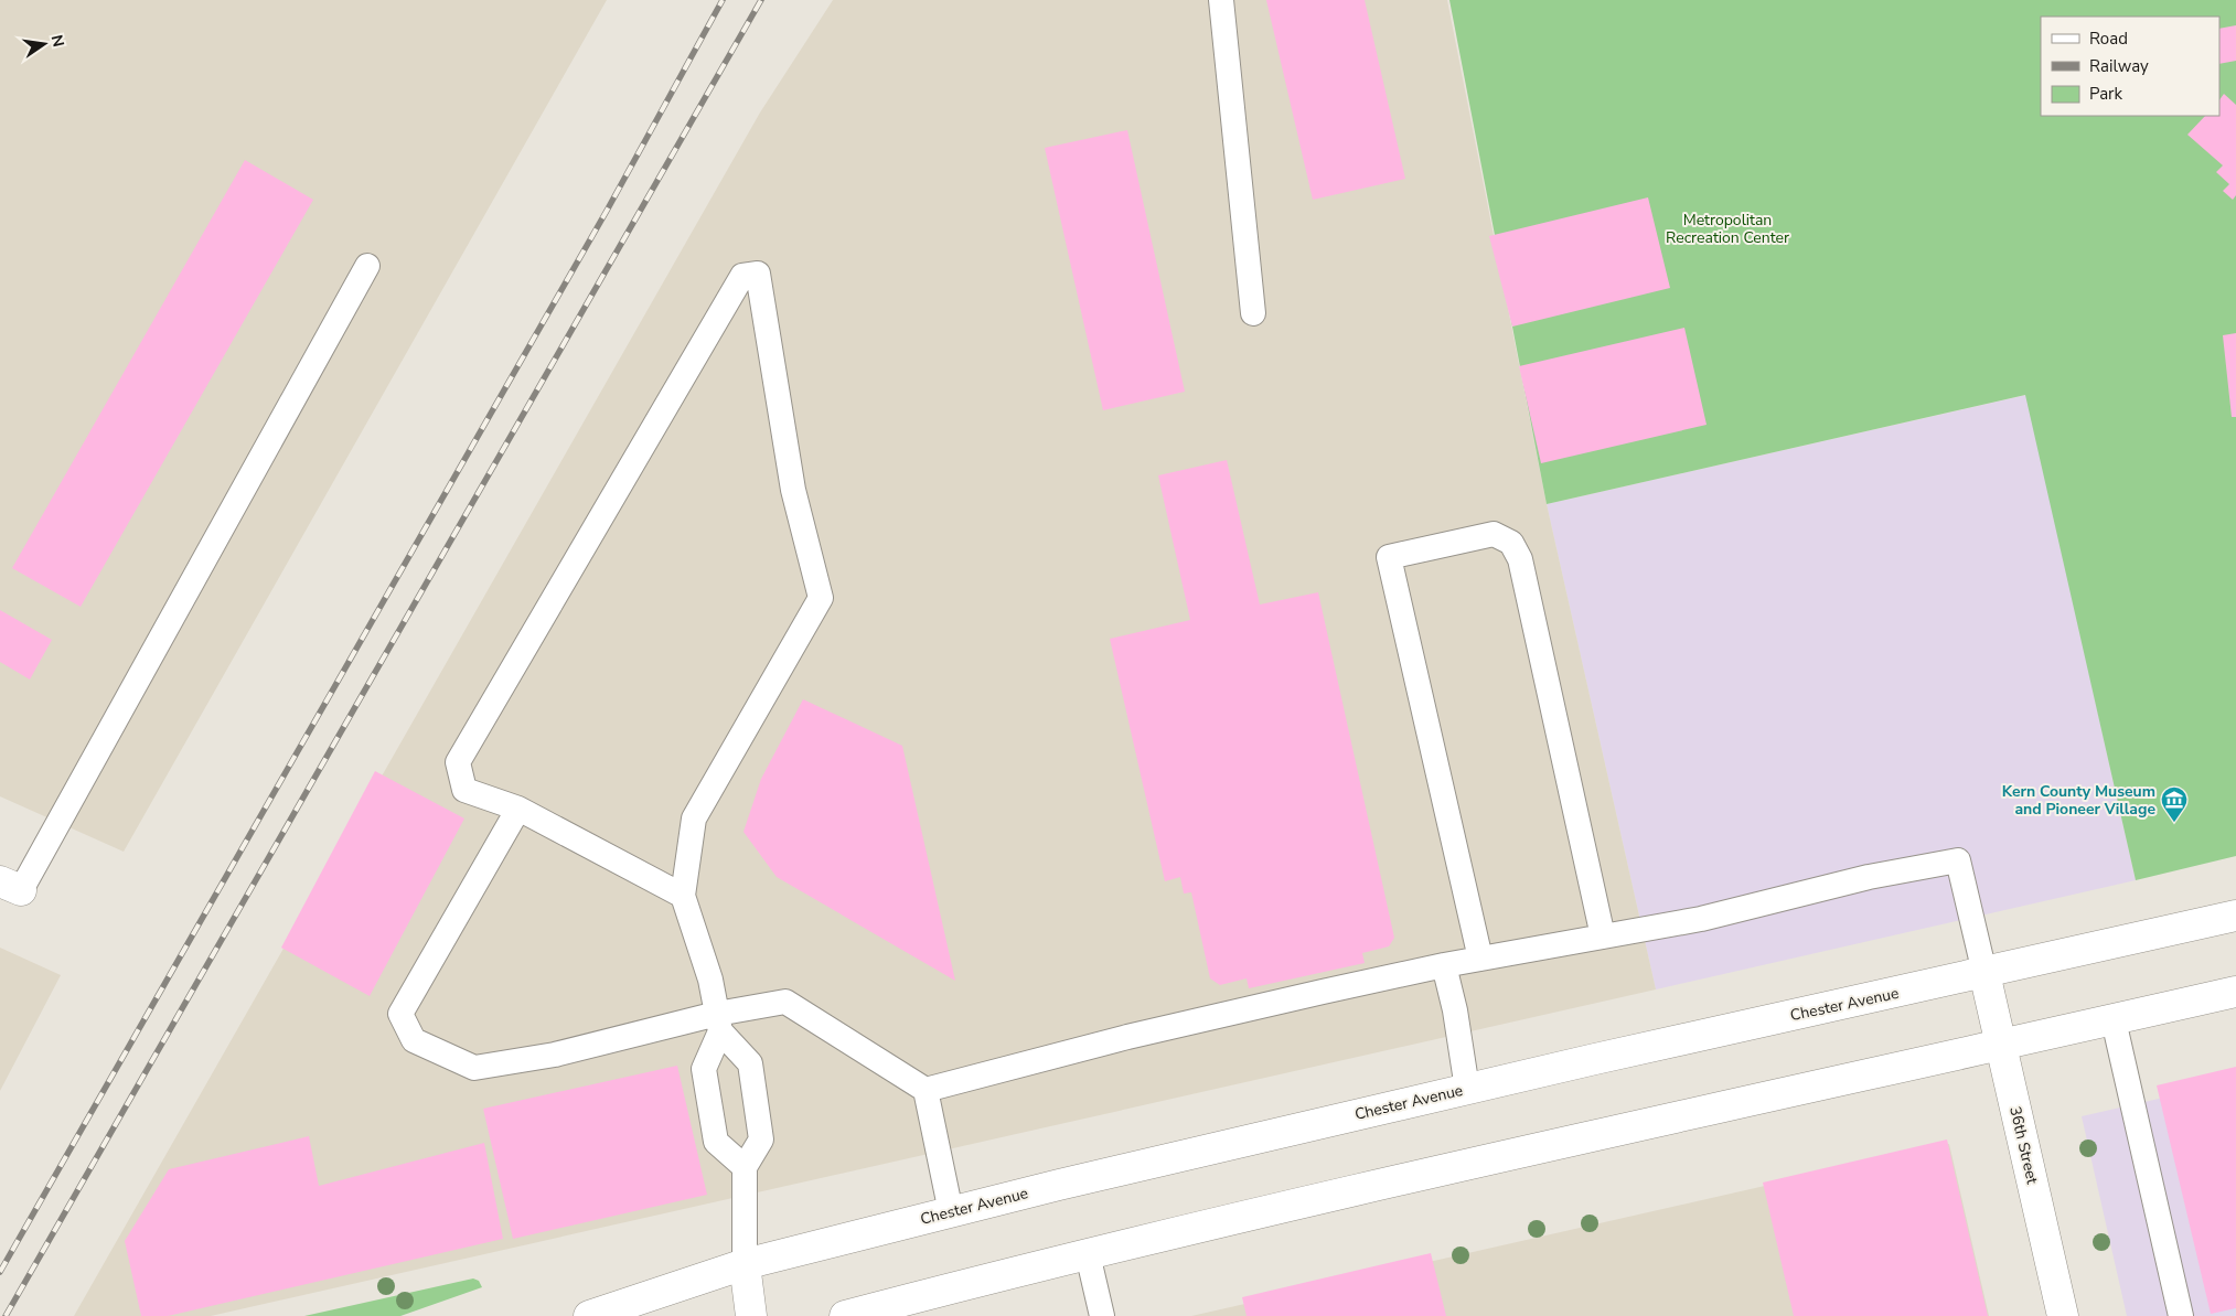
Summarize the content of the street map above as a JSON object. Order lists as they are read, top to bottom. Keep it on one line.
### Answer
{"streets":{"main road":["Chester Avenue","36th Street"]},"crossings":[["Chester Avenue","36th Street"]],"parks":["Metropolitan Recreation Center"],"places":{"museum":["Kern County Museum and Pioneer Village"]},"legend":["Road","Railway","Park"],"north":"right"}
